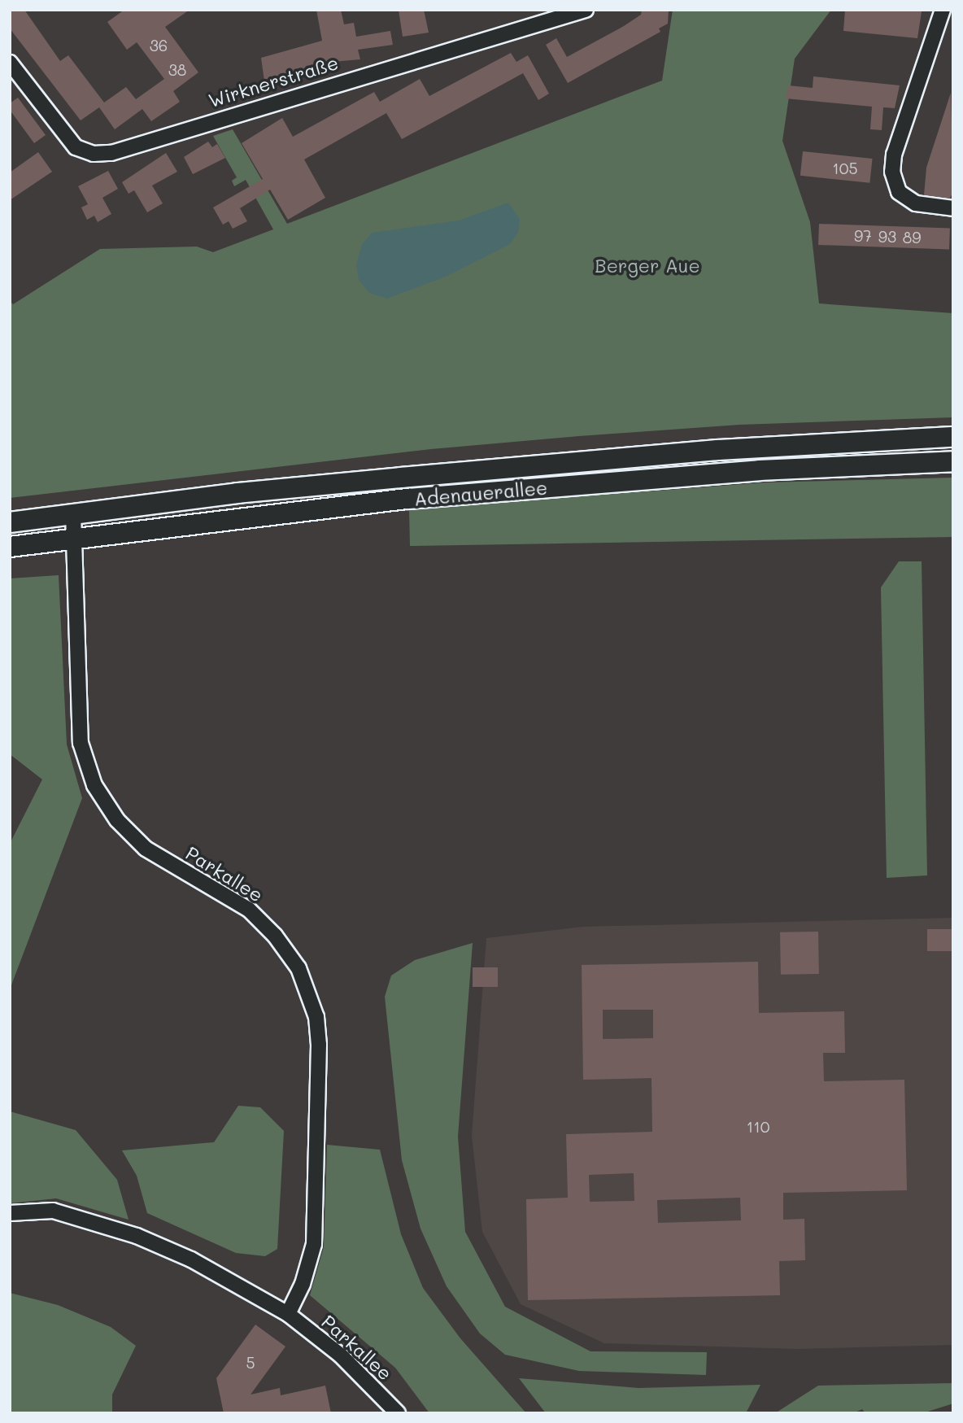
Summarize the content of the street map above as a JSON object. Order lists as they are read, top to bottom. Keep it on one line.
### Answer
{"streets":{"main road":["Adenauerallee"],"street":["Wirknerstraße","Parkallee"]},"crossings":[["Adenauerallee","Parkallee"]],"parks":["Berger Aue"],"house_numbers":["36","38","105","97","93","89","110","5"]}
